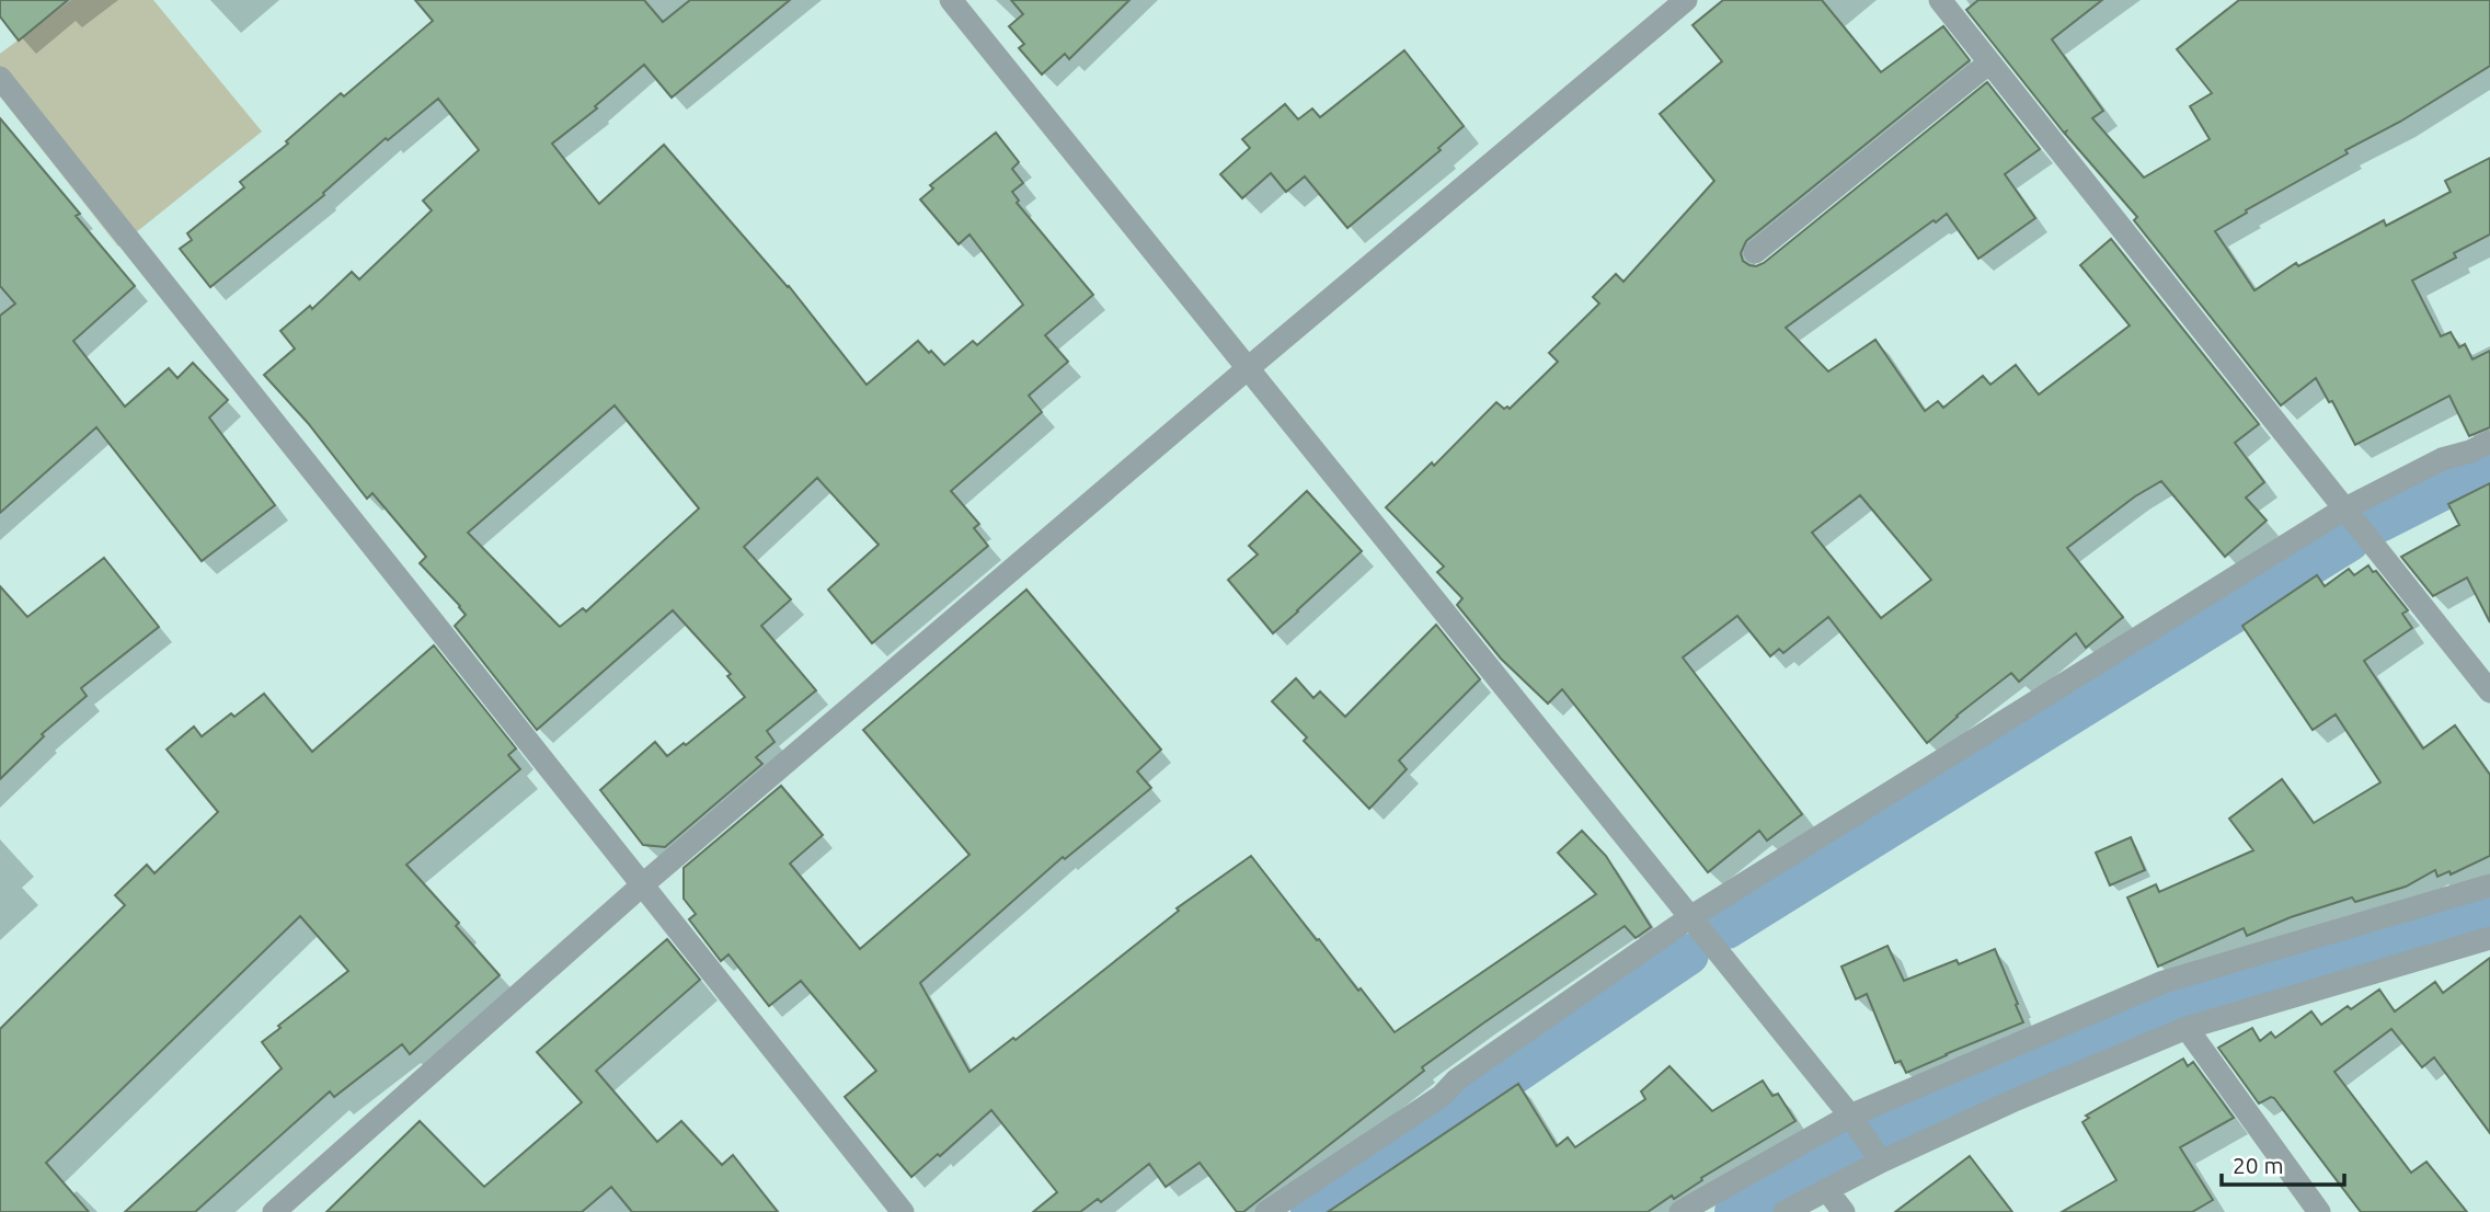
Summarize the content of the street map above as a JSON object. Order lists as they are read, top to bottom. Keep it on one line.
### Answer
{"scale_bar":"20 m"}
